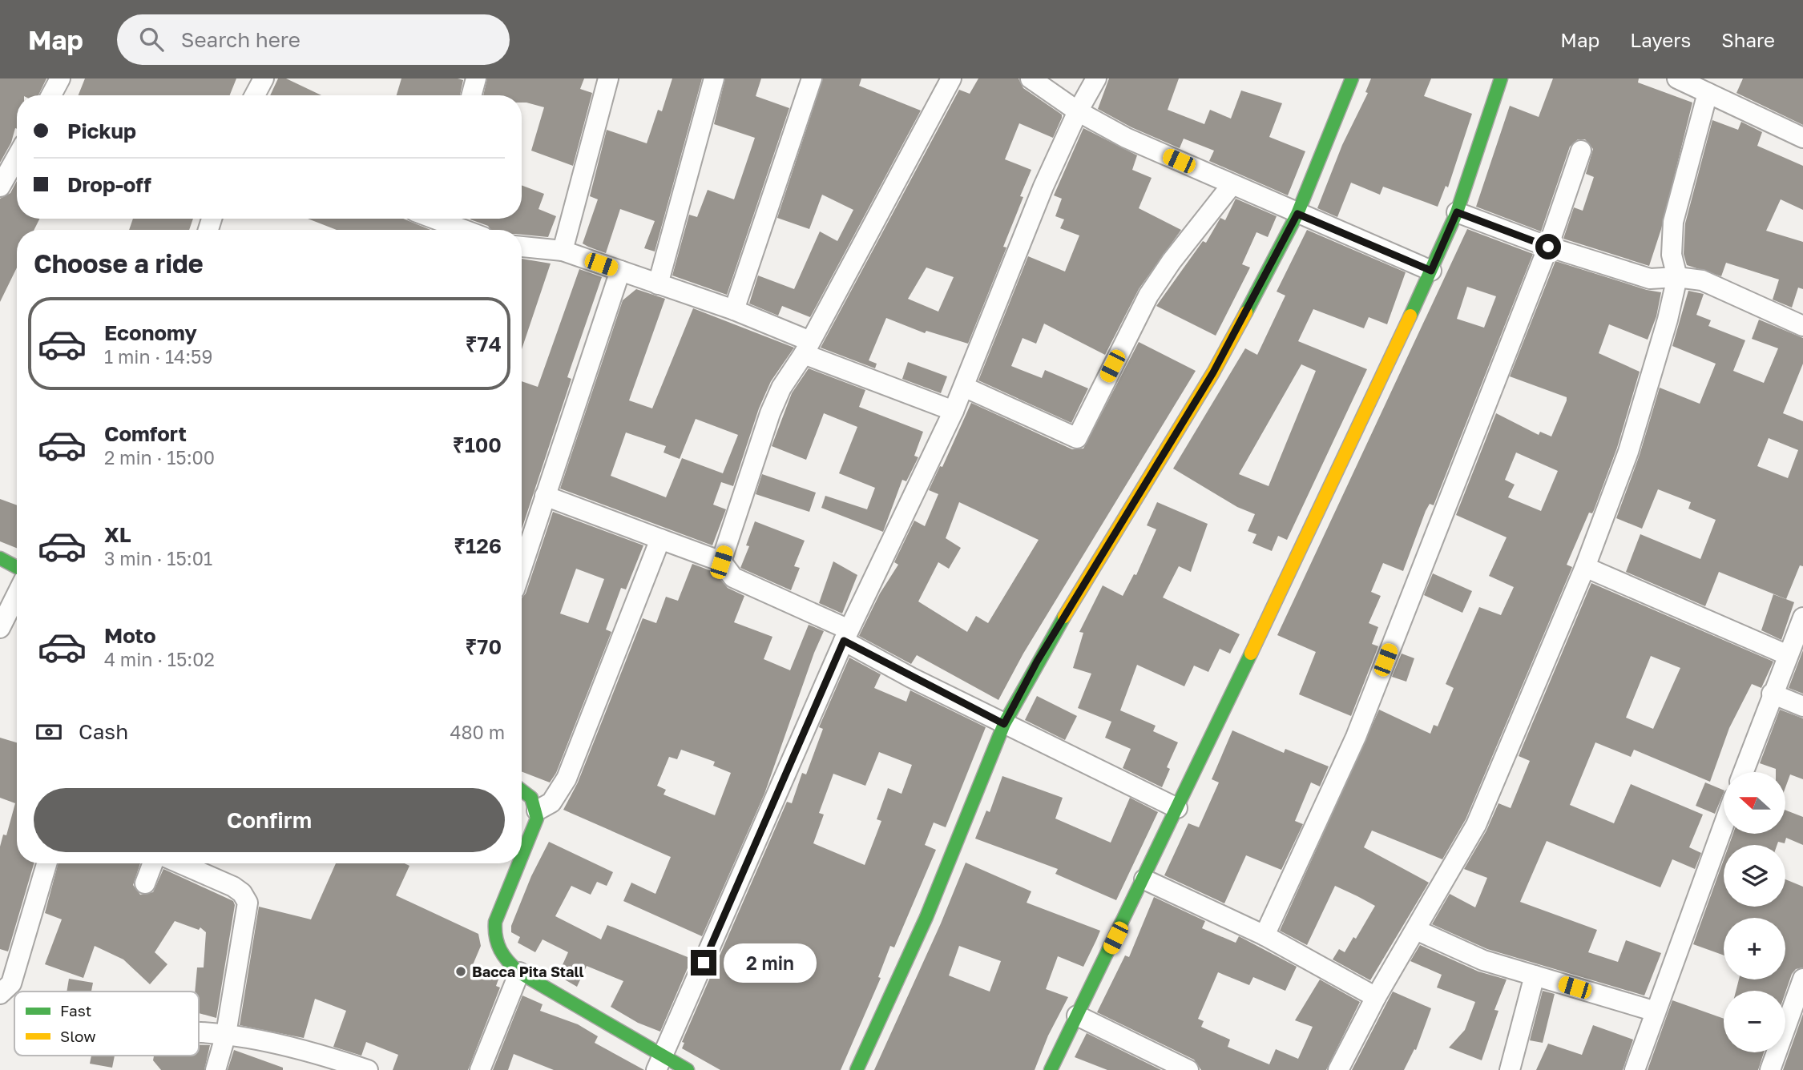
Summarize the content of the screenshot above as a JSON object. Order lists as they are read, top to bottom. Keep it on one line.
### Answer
{"places":["Bacca Pita Stall"],"legend":["Fast","Slow"],"north":"left","page":{"header":"Map","search":"Search here","nav":["Map","Layers","Share"],"banner":["Pickup","Drop-off"],"heading":"Choose a ride","list":[{"name":"Economy","note":"1 min · 14:59","value":"₹74"},{"name":"Comfort","note":"2 min · 15:00","value":"₹100"},{"name":"XL","note":"3 min · 15:01","value":"₹126"},{"name":"Moto","note":"4 min · 15:02","value":"₹70"}],"pay":["Cash","480 m"],"map_buttons":["+","−"],"buttons":"Confirm","bubble":"2 min"}}
